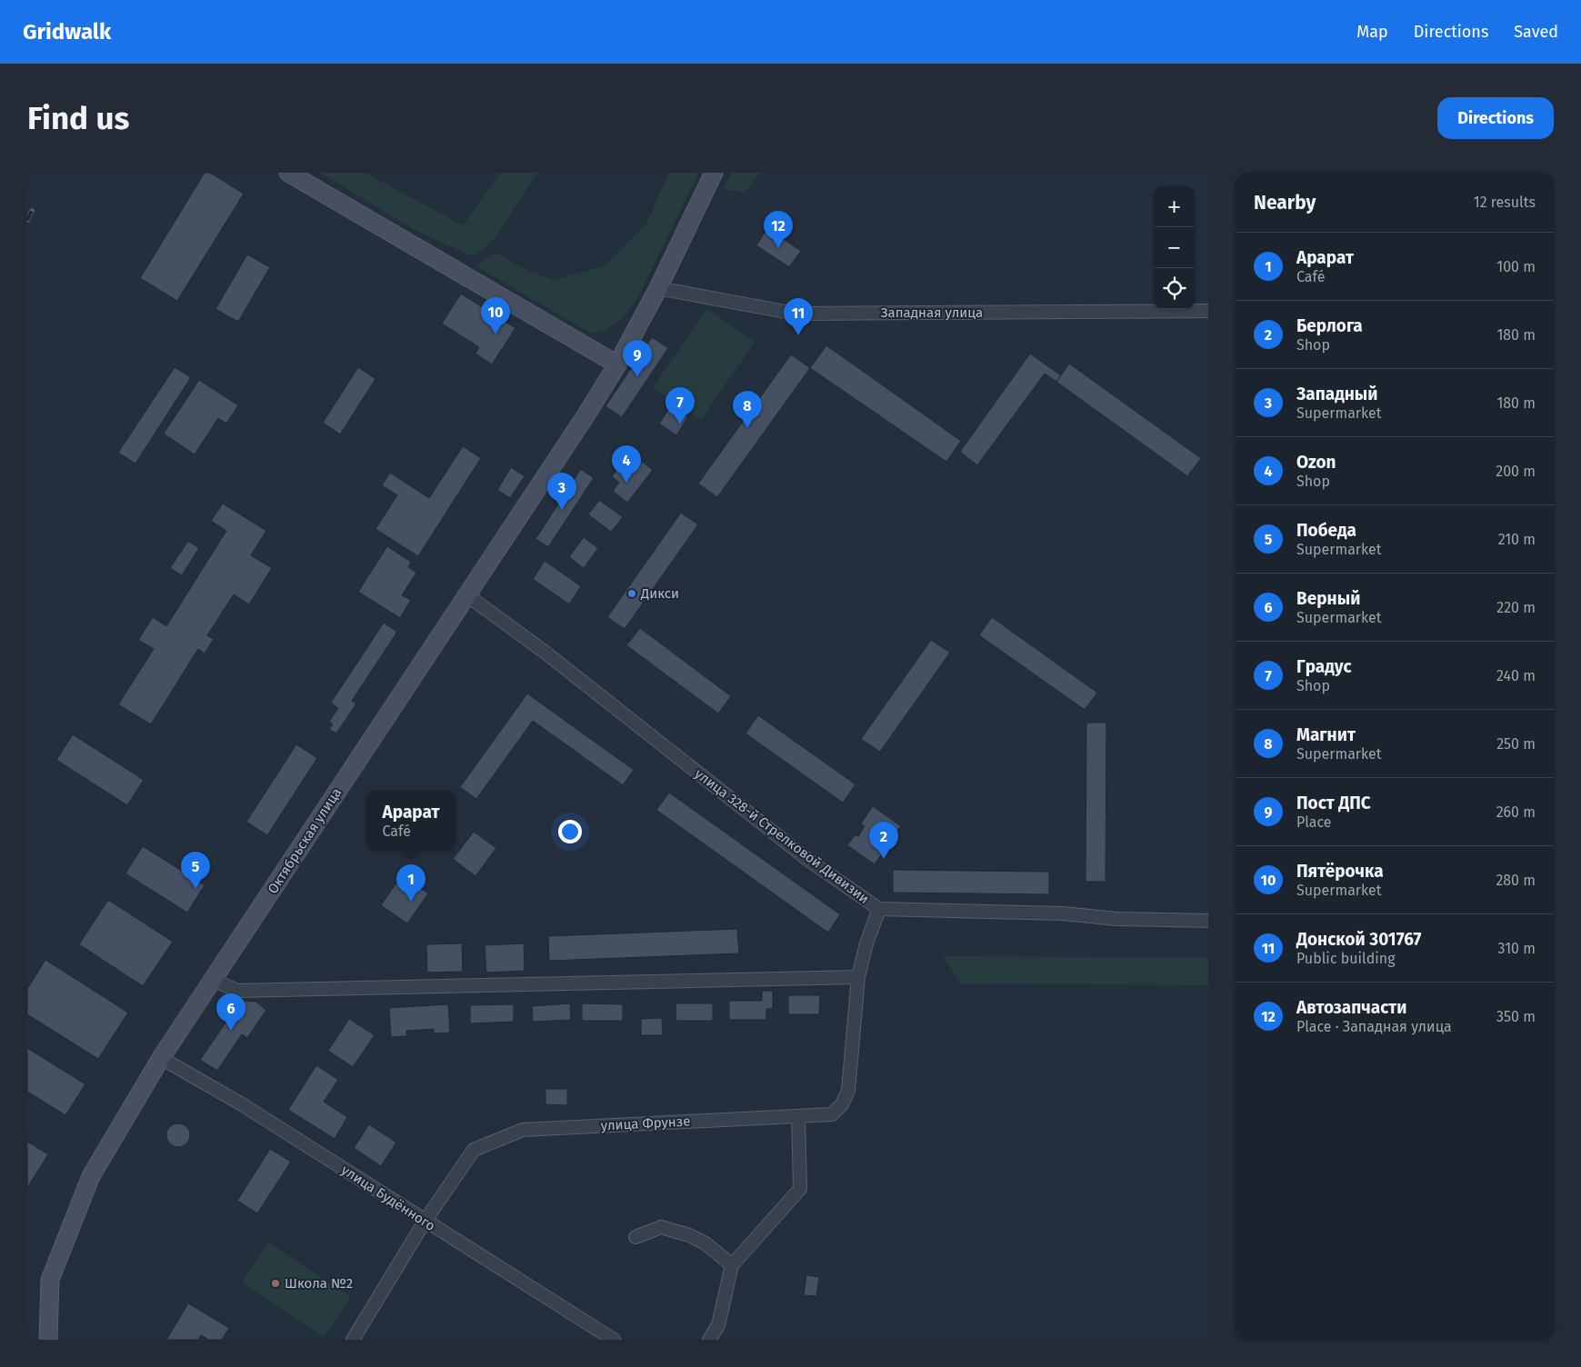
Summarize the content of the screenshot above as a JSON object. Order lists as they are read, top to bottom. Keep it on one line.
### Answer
{"streets":{"main road":["Октябрьская улица"],"street":["Западная улица","улица 328-й Стрелковой Дивизии","улица Фрунзе","улица Будённого"]},"crossings":[["Западная улица","Октябрьская улица"],["улица 328-й Стрелковой Дивизии","Октябрьская улица"],["улица 328-й Стрелковой Дивизии","улица Фрунзе"],["Октябрьская улица","улица Будённого"],["улица Фрунзе","улица Будённого"]],"places":["Дикси","Школа №2"],"page":{"header":"Gridwalk","nav":["Map","Directions","Saved"],"buttons":"Directions","title":"Find us","heading":["Nearby","12 results"],"map_buttons":["+","−"],"pins":["12","10","11","9","7","8","4","3","2","5","1","6"],"list":[{"mark":"1","name":"Арарат","note":"Café","value":"100 m"},{"mark":"2","name":"Берлога","note":"Shop","value":"180 m"},{"mark":"3","name":"Западный","note":"Supermarket","value":"180 m"},{"mark":"4","name":"Ozon","note":"Shop","value":"200 m"},{"mark":"5","name":"Победа","note":"Supermarket","value":"210 m"},{"mark":"6","name":"Верный","note":"Supermarket","value":"220 m"},{"mark":"7","name":"Градус","note":"Shop","value":"240 m"},{"mark":"8","name":"Магнит","note":"Supermarket","value":"250 m"},{"mark":"9","name":"Пост ДПС","note":"Place","value":"260 m"},{"mark":"10","name":"Пятёрочка","note":"Supermarket","value":"280 m"},{"mark":"11","name":"Донской 301767","note":"Public building","value":"310 m"},{"mark":"12","name":"Автозапчасти","note":"Place · Западная улица","value":"350 m"}],"popup":["Арарат","Café"]}}
